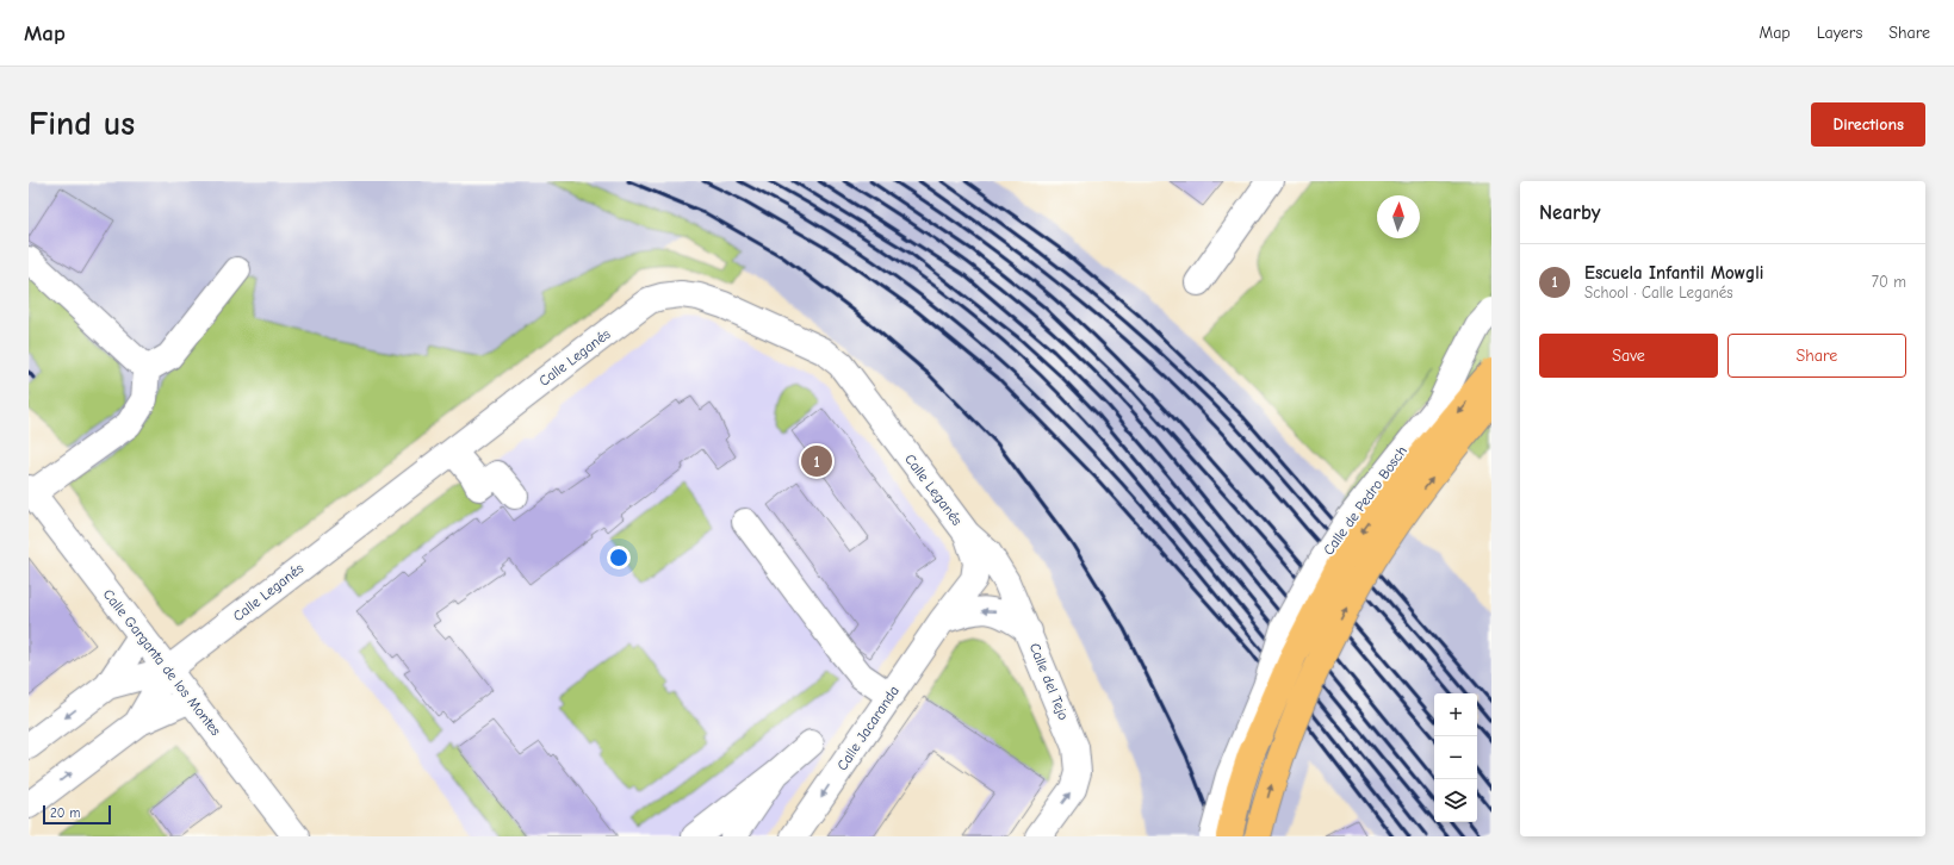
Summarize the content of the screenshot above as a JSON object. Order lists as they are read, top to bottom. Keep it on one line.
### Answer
{"streets":{"main road":["Calle de Pedro Bosch"],"street":["Calle Leganés","Calle Garganta de los Montes","Calle del Tejo","Calle Jacaranda"]},"crossings":[["Calle Leganés","Calle Garganta de los Montes"],["Calle Leganés","Calle del Tejo"],["Calle Leganés","Calle Jacaranda"],["Calle del Tejo","Calle Jacaranda"]],"one_way":["Calle del Tejo"],"scale_bar":"20 m","north":"top","page":{"header":"Map","nav":["Map","Layers","Share"],"buttons":["Directions",["Save","Share"]],"title":"Find us","heading":"Nearby","list":[{"mark":"1","name":"Escuela Infantil Mowgli","note":"School · Calle Leganés","value":"70 m"}],"pins":"1","map_buttons":["+","−"],"scale":"20 m"}}
